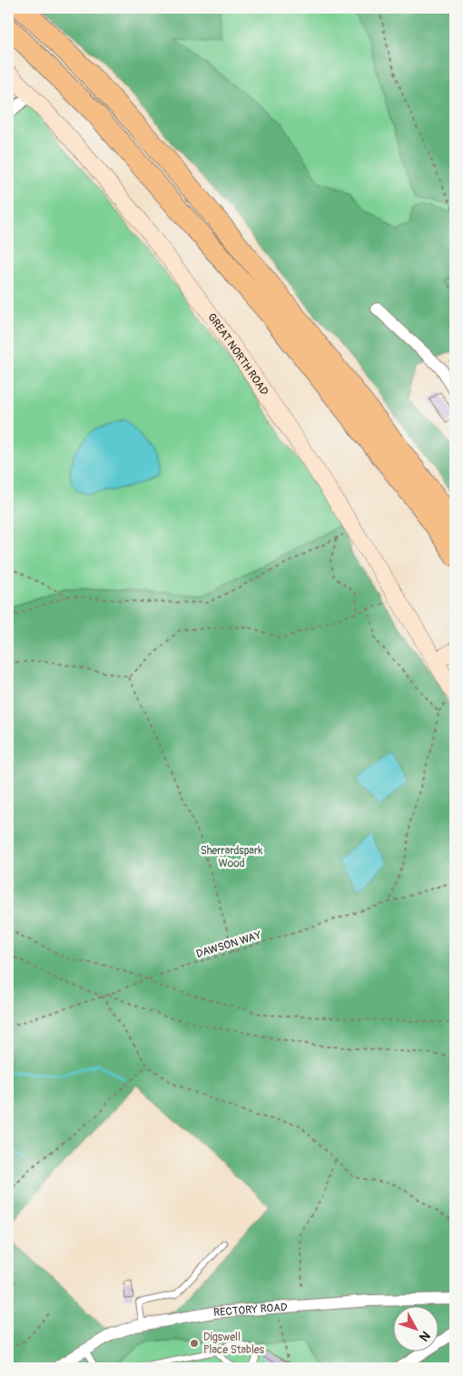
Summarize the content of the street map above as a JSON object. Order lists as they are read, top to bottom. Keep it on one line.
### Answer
{"streets":{"main road":["GREAT NORTH ROAD"],"street":["RECTORY ROAD"],"path":["DAWSON WAY"]},"parks":["Sherrardspark Wood"],"places":["Digswell Place Stables"],"north":"bottom right"}
